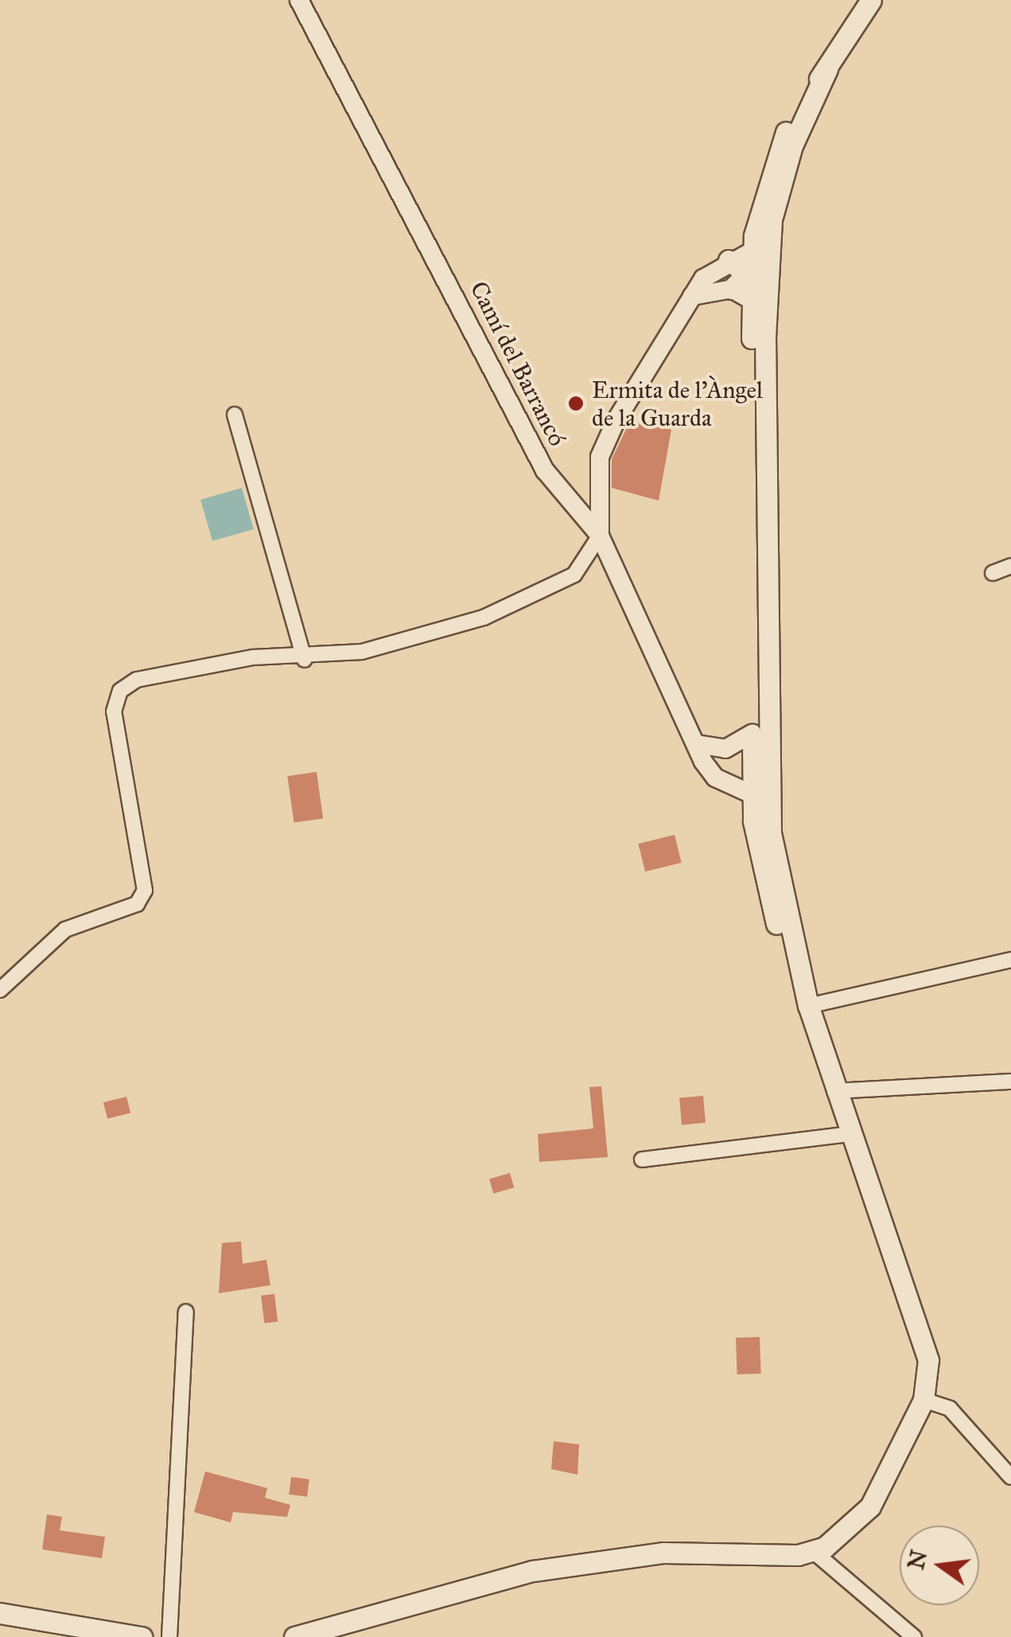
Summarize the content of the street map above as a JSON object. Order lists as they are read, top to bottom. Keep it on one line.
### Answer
{"streets":{"street":["Camí del Barrancó"]},"places":["Ermita de l'Àngel de la Guarda"],"north":"left"}
